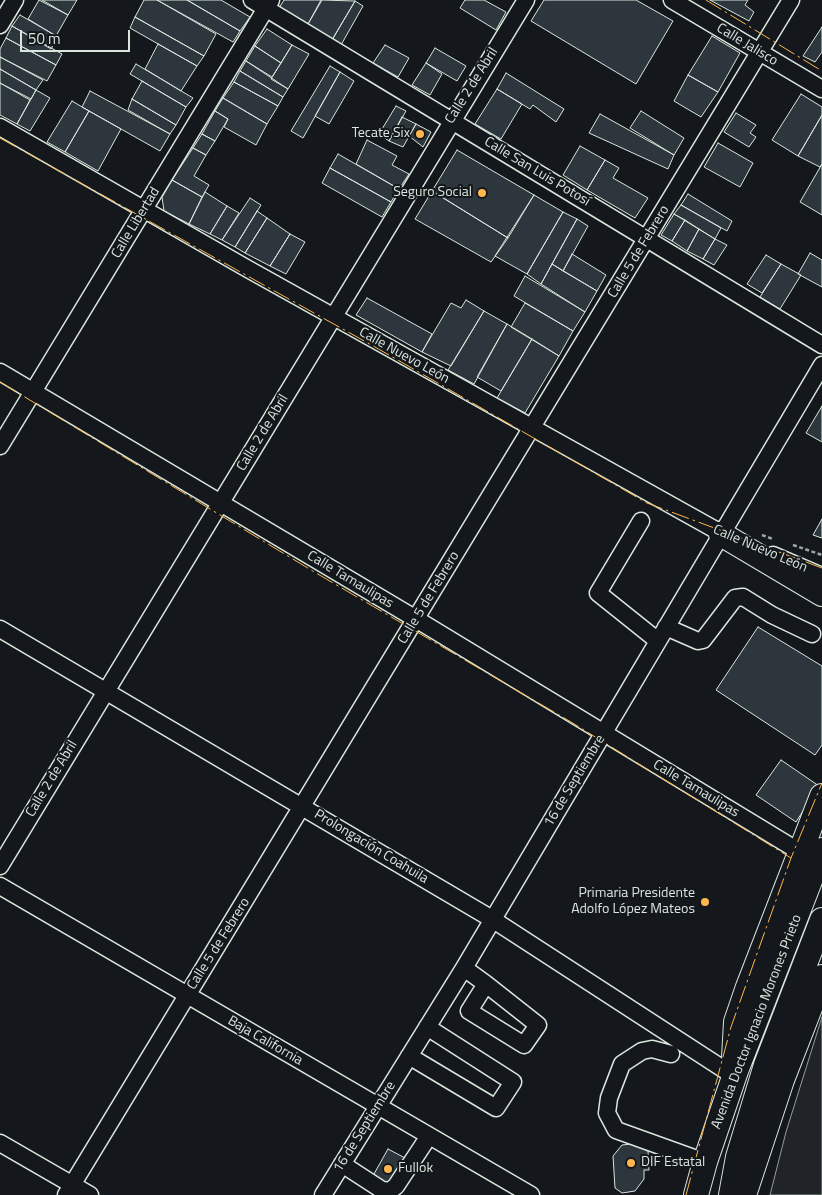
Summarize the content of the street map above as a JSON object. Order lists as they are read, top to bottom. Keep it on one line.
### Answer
{"streets":{"highway":["Avenida Doctor Ignacio Morones Prieto"],"street":["Calle Jalisco","Calle 2 de Abril","Calle San Luis Potosí","Calle Libertad","Calle 5 de Febrero","Calle Nuevo León","Calle Tamaulipas","16 de Septiembre","Prolongación Coahuila","Baja California"]},"crossings":[["Calle Jalisco","Calle 5 de Febrero"],["Calle 2 de Abril","Calle San Luis Potosí"],["Calle 2 de Abril","Calle Nuevo León"],["Calle 2 de Abril","Calle Tamaulipas"],["Calle 2 de Abril","Prolongación Coahuila"],["Calle San Luis Potosí","Calle Libertad"],["Calle San Luis Potosí","Calle 5 de Febrero"],["Calle Libertad","Calle Nuevo León"],["Calle Libertad","Calle Tamaulipas"],["Calle 5 de Febrero","Calle Nuevo León"],["Calle 5 de Febrero","Calle Tamaulipas"],["Calle 5 de Febrero","Prolongación Coahuila"],["Calle 5 de Febrero","Baja California"],["Calle Nuevo León","16 de Septiembre"],["Calle Tamaulipas","16 de Septiembre"],["16 de Septiembre","Prolongación Coahuila"],["16 de Septiembre","Baja California"],["Prolongación Coahuila","Avenida Doctor Ignacio Morones Prieto"]],"places":["Tecate Six","Seguro Social","Primaria Presidente Adolfo López Mateos","DIF Estatal","Fullok"],"scale_bar":"50 m"}
